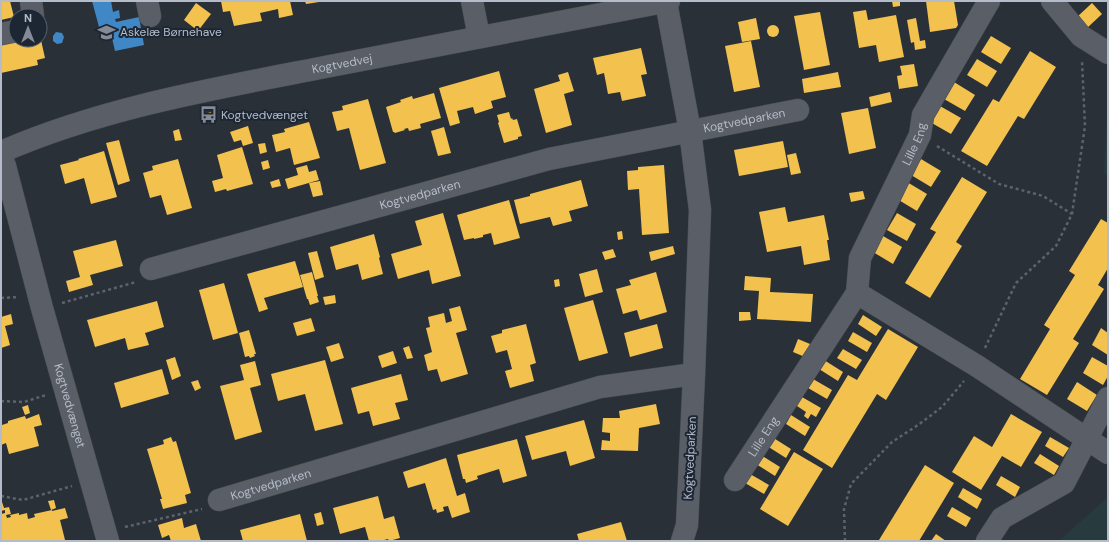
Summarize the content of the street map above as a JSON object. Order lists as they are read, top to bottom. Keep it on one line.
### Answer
{"streets":{"street":["Kogtvedvej","Kogtvedparken","Lille Eng","Kogtvedvænget"]},"crossings":[["Kogtvedvej","Kogtvedparken"],["Kogtvedvej","Kogtvedvænget"]],"places":{"school or university":["Askelæ Børnehave"],"bus stop":["Kogtvedvænget"]},"north":"top"}
